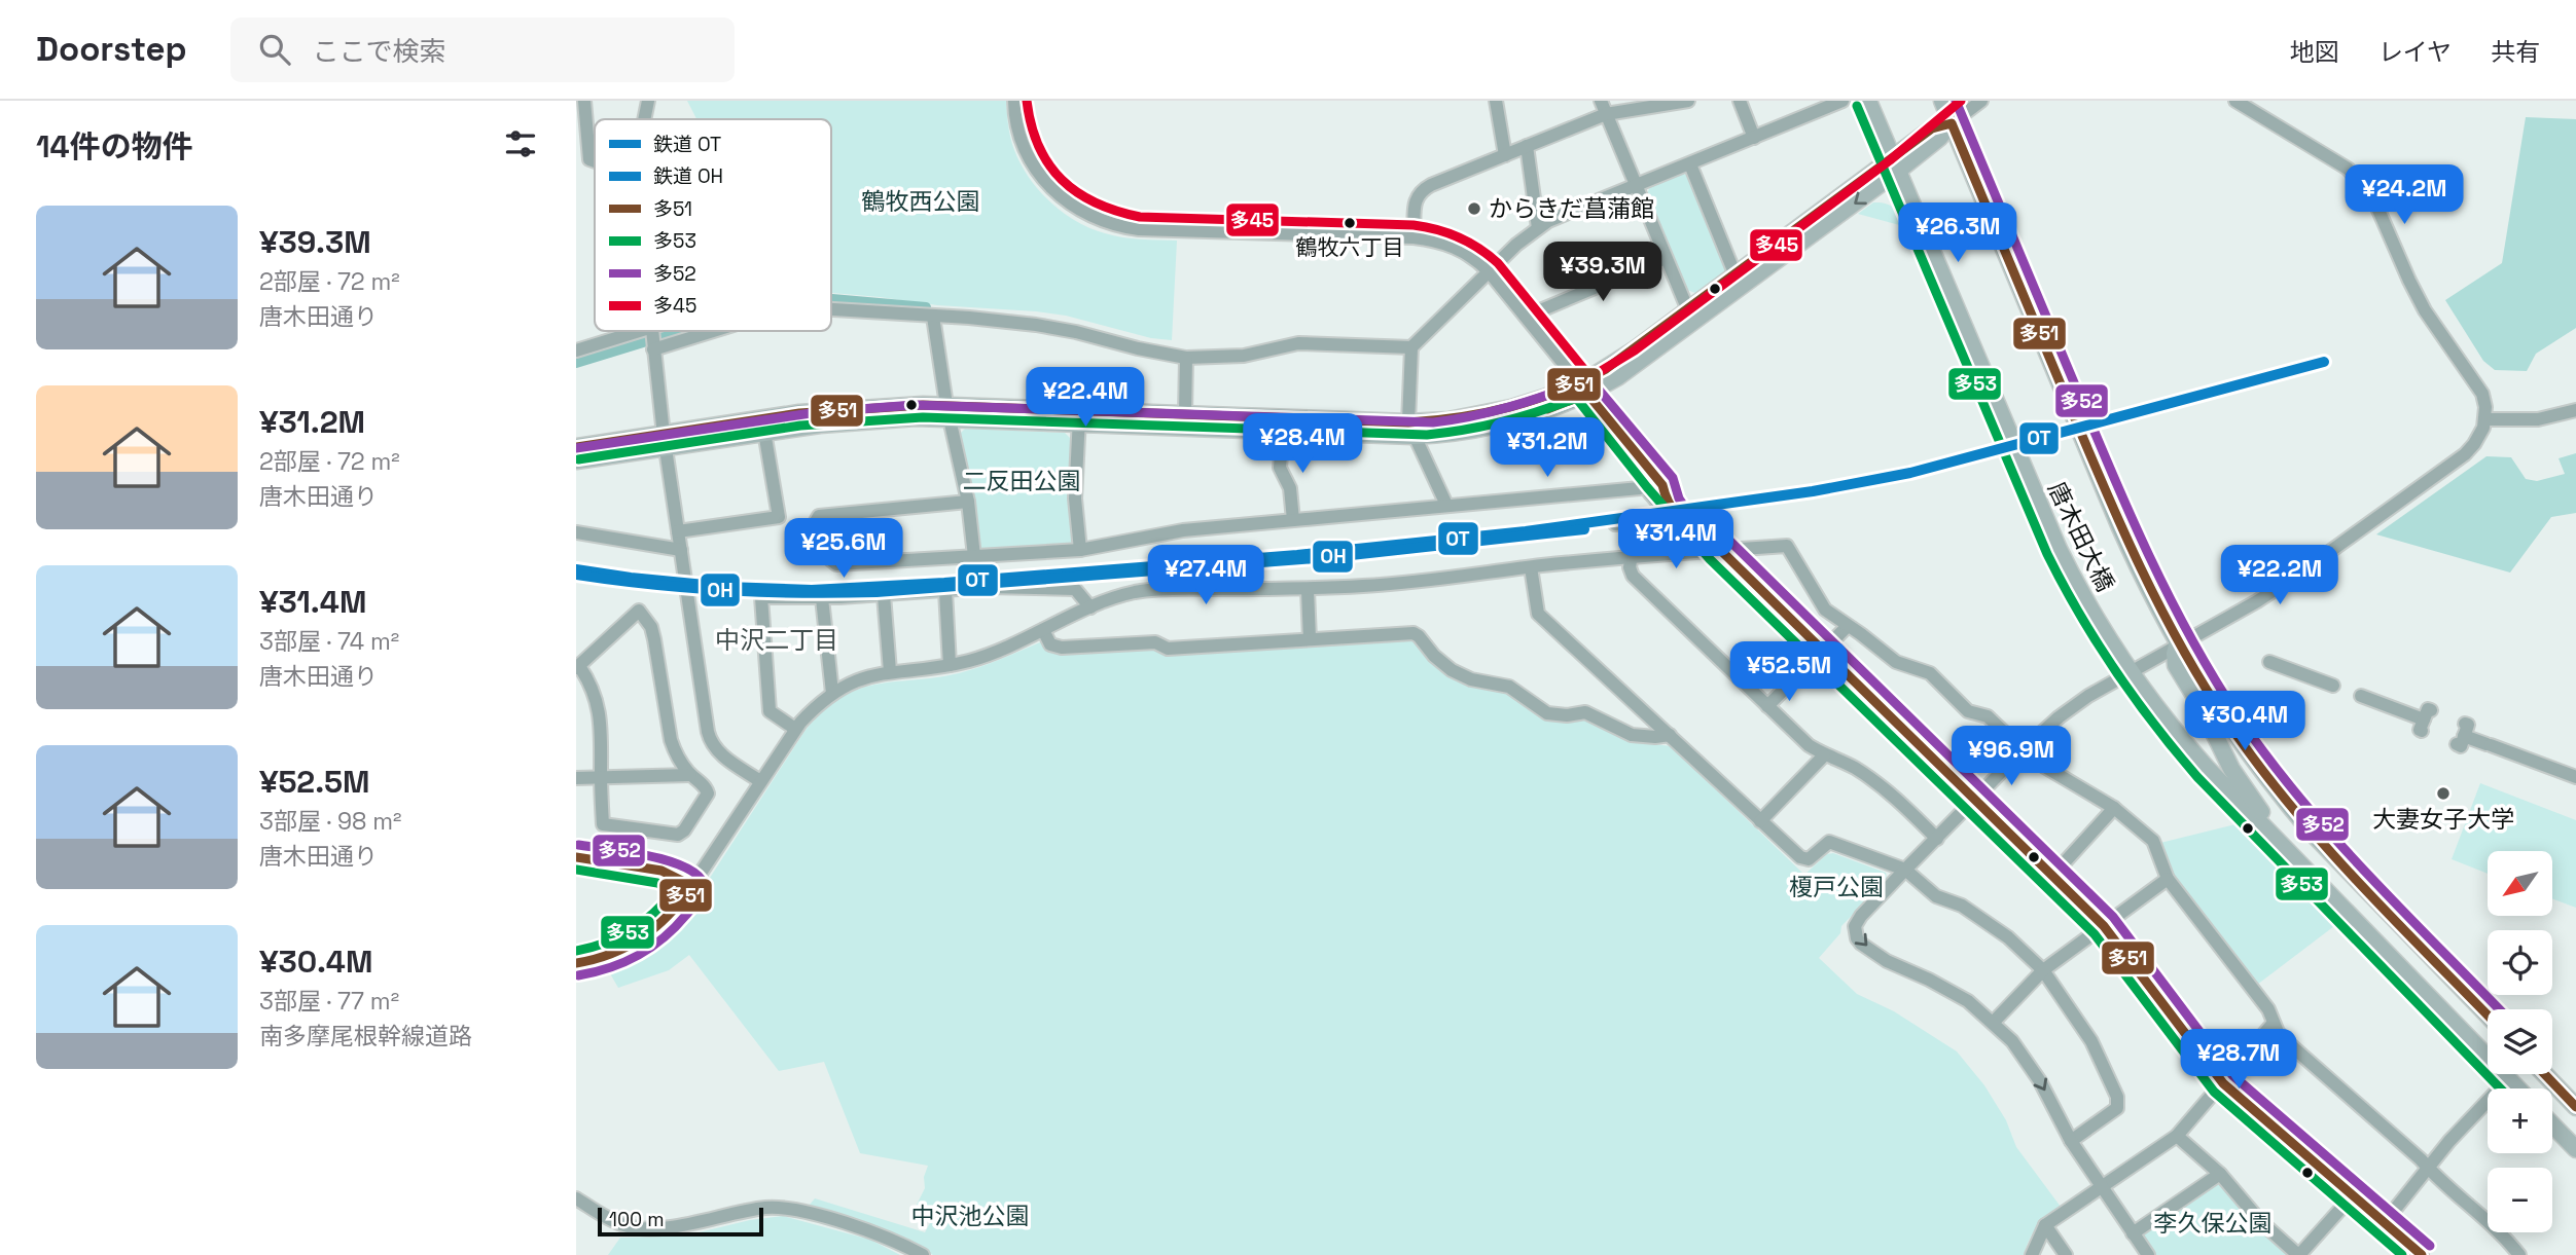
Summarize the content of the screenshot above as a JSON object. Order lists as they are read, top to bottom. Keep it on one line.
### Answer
{"streets":{"main road":["唐木田大橋"]},"districts":["中沢二丁目"],"parks":["鶴牧西公園","二反田公園","榎戸公園","中沢池公園","李久保公園"],"places":["からきだ菖蒲館","鶴牧六丁目","大妻女子大学"],"lines":["transit line 多52","transit line 多45","transit line 多53","transit line 多51","rail line OT","rail line OH"],"legend":["鉄道 OT","鉄道 OH","多51","多53","多52","多45"],"scale_bar":"100 m","north":"bottom left","page":{"header":"Doorstep","search":"ここで検索","nav":["地図","レイヤ","共有"],"heading":"14件の物件","price":["¥24.2M","¥26.3M","¥39.3M","¥22.4M","¥28.4M","¥31.2M","¥31.4M","¥25.6M","¥27.4M","¥22.2M","¥52.5M","¥30.4M","¥96.9M","¥28.7M"],"list":[{"name":"¥39.3M","note":"2部屋 · 72 m² · 唐木田通り"},{"name":"¥31.2M","note":"2部屋 · 72 m² · 唐木田通り"},{"name":"¥31.4M","note":"3部屋 · 74 m² · 唐木田通り"},{"name":"¥52.5M","note":"3部屋 · 98 m² · 唐木田通り"},{"name":"¥30.4M","note":"3部屋 · 77 m² · 南多摩尾根幹線道路"}],"map_buttons":["+","−"],"scale":"100 m"}}
